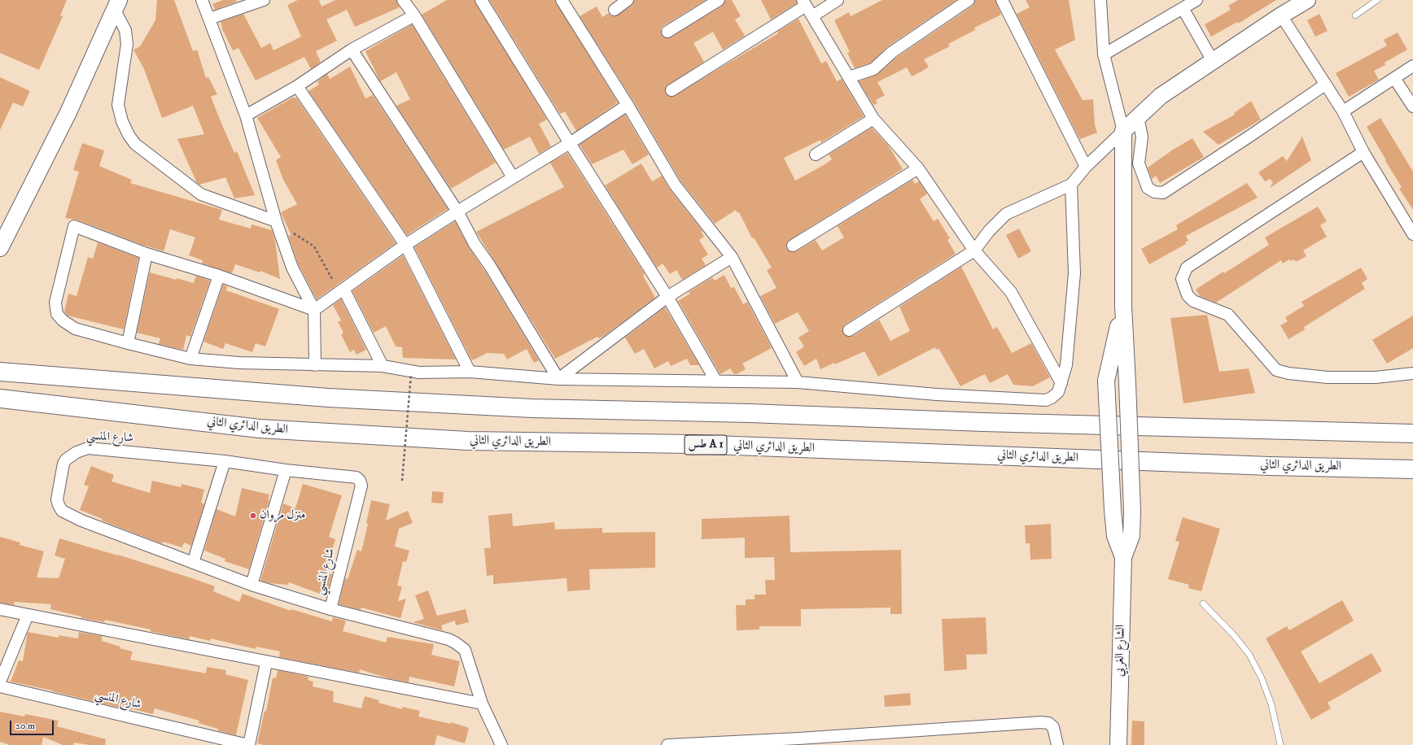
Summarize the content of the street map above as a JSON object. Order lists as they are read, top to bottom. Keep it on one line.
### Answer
{"streets":{"highway":["الطريق الدائري الثاني","طس A 1"],"street":["شارع المنسي","الشارع الغربي"]},"places":["منزل مروان"],"scale_bar":"20 m"}
